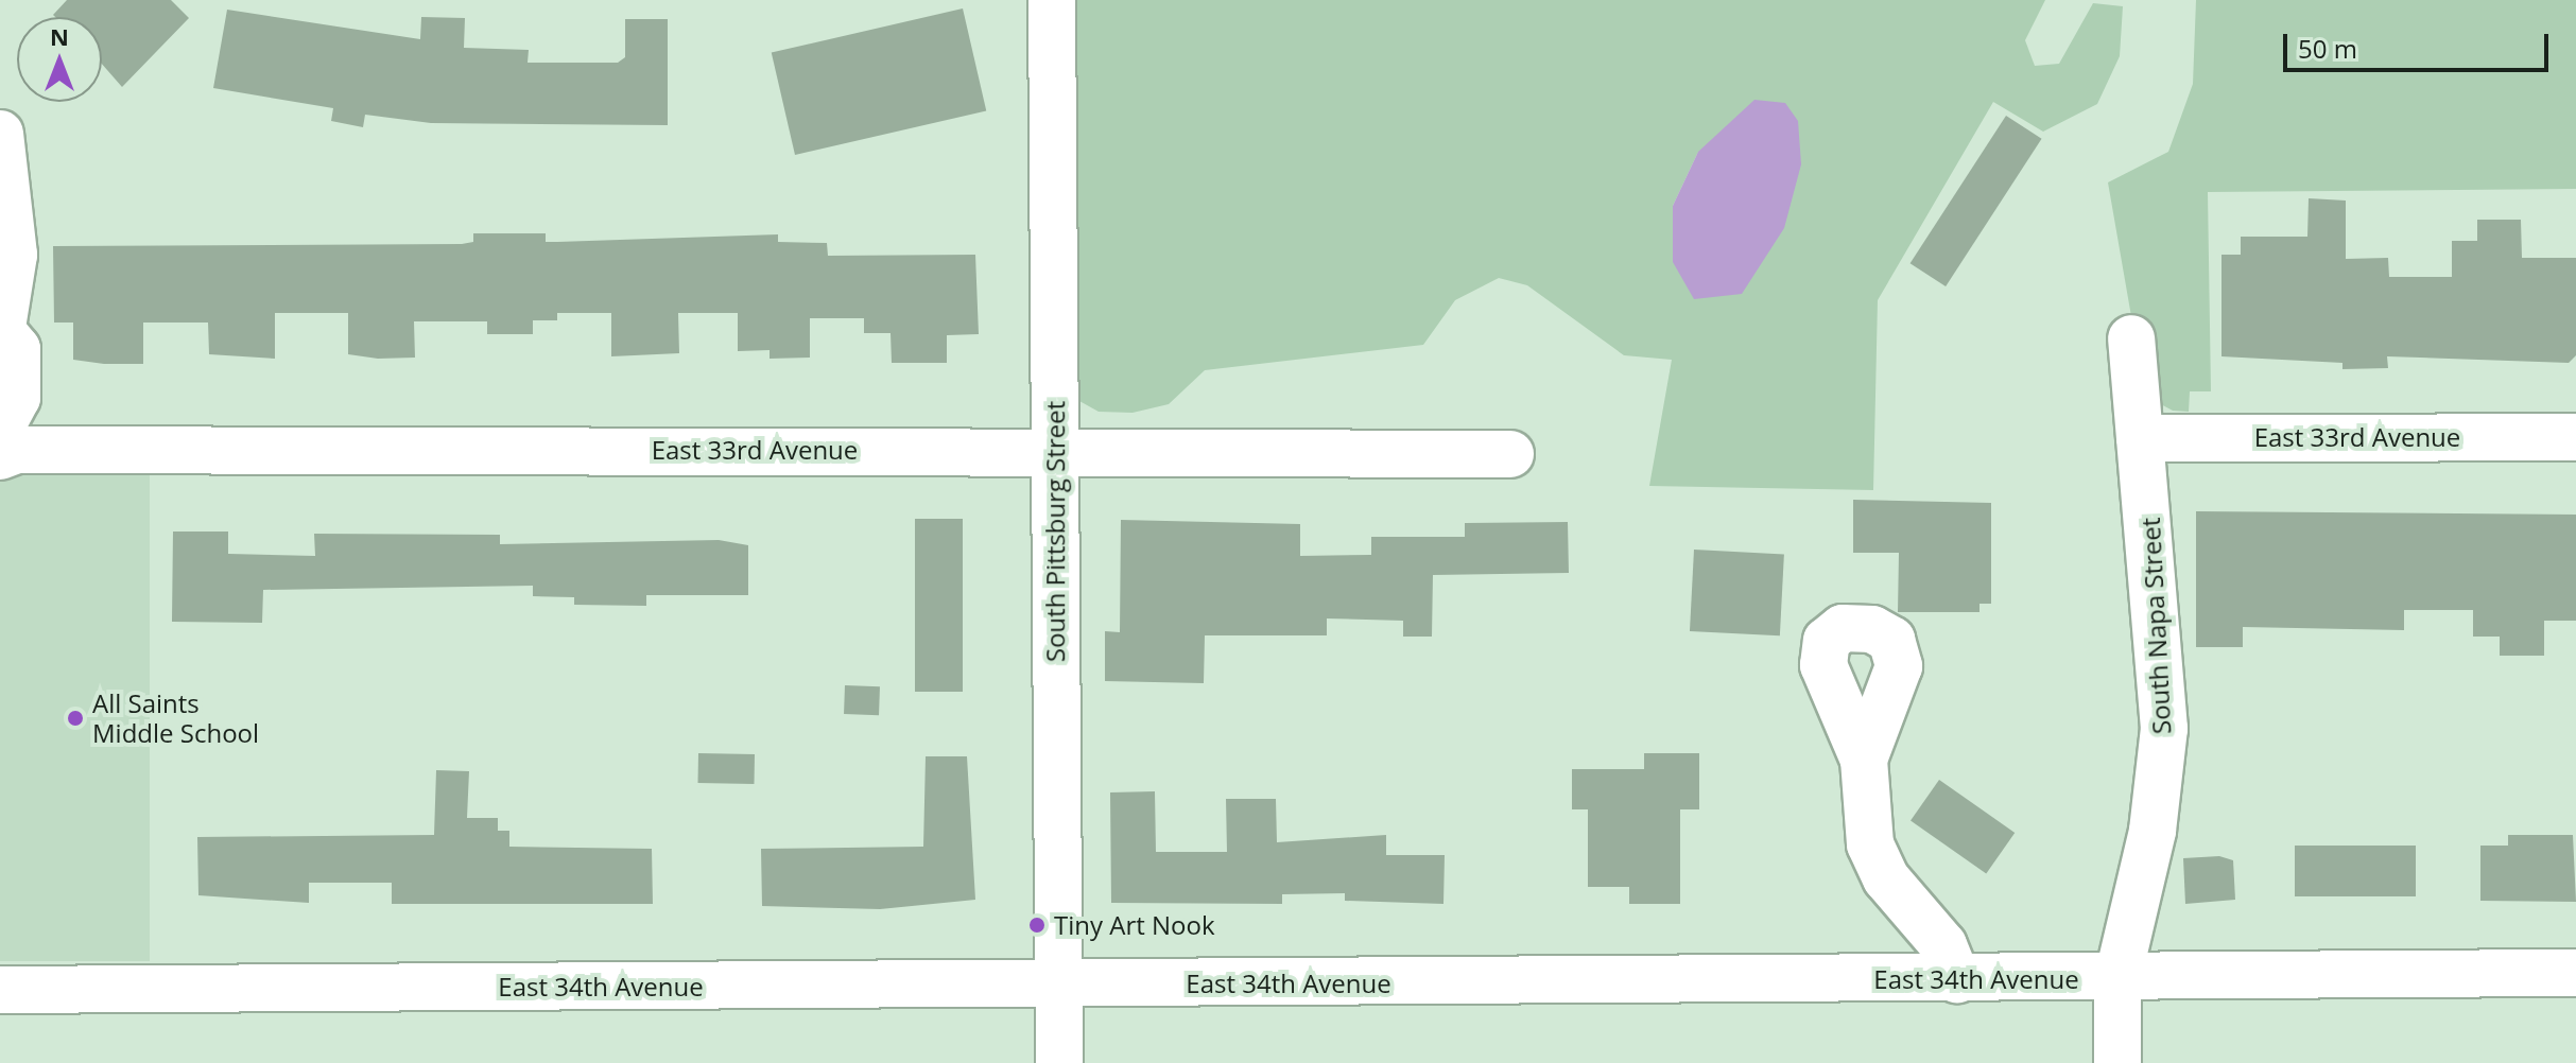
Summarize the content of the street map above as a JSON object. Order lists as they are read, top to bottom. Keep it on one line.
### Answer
{"streets":{"street":["East 33rd Avenue","South Pittsburg Street","South Napa Street","East 34th Avenue"]},"crossings":[["East 33rd Avenue","South Pittsburg Street"],["East 33rd Avenue","South Napa Street"],["South Pittsburg Street","East 34th Avenue"],["South Napa Street","East 34th Avenue"]],"places":["All Saints Middle School","Tiny Art Nook"],"scale_bar":"50 m","north":"top"}
